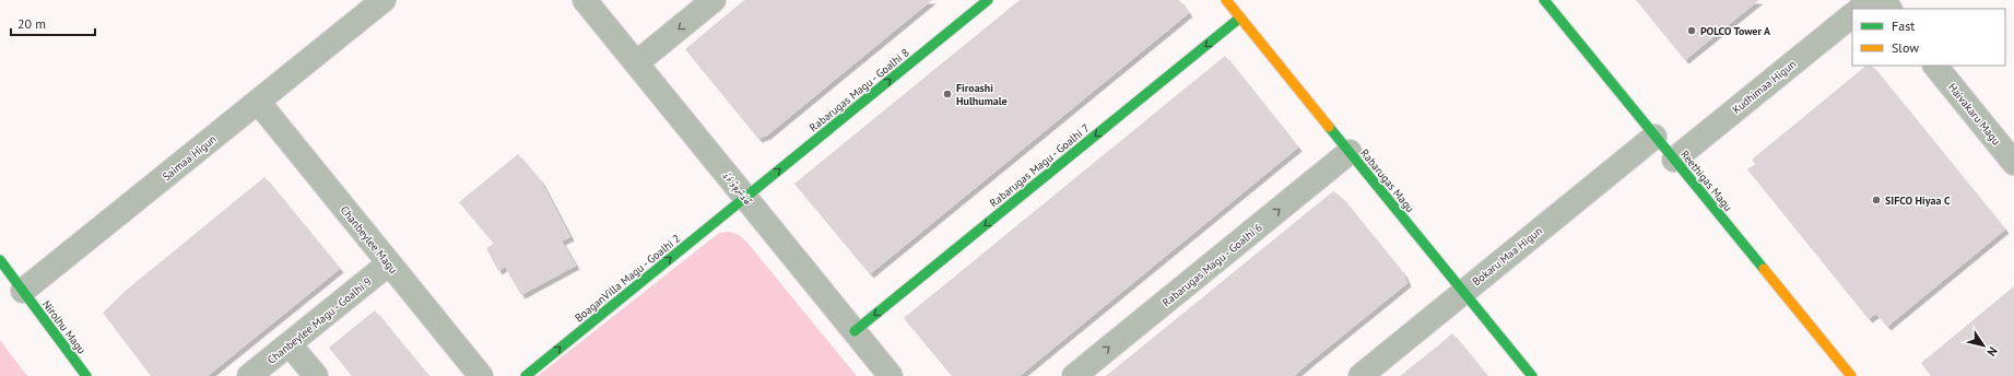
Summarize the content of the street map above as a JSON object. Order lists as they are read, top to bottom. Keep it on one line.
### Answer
{"streets":{"street":["Kudhimaa Higun","Rabarugas Magu - Goalhi 8","Haivakaru Magu","Saimaa Higun","Rabarugas Magu - Goalhi 7","Rabarugas Magu","Reethigas Magu","ބޯގަންވިލާ މަގު","Chanbeylee Magu","Bokaru Maa Higun","Rabarugas Magu - Goalhi 6","BoaganVilla Magu - Goalhi 2","Chanbeylee Magu - Goalhi 9","Nirolhu Magu"]},"crossings":[["Kudhimaa Higun","Reethigas Magu"],["Rabarugas Magu - Goalhi 8","ބޯގަންވިލާ މަގު"],["Rabarugas Magu - Goalhi 8","BoaganVilla Magu - Goalhi 2"],["Saimaa Higun","Chanbeylee Magu"],["Saimaa Higun","Nirolhu Magu"],["Rabarugas Magu - Goalhi 7","Rabarugas Magu"],["Rabarugas Magu - Goalhi 7","ބޯގަންވިލާ މަގު"],["Rabarugas Magu","Bokaru Maa Higun"],["Rabarugas Magu","Rabarugas Magu - Goalhi 6"],["Reethigas Magu","Bokaru Maa Higun"],["ބޯގަންވިލާ މަގު","BoaganVilla Magu - Goalhi 2"],["Chanbeylee Magu","Chanbeylee Magu - Goalhi 9"]],"one_way":["Rabarugas Magu - Goalhi 8","Rabarugas Magu - Goalhi 7","Rabarugas Magu - Goalhi 6","BoaganVilla Magu - Goalhi 2"],"places":["POLCO Tower A","Firoashi Hulhumale","SIFCO Hiyaa C"],"legend":["Fast","Slow"],"scale_bar":"20 m","north":"bottom right"}
